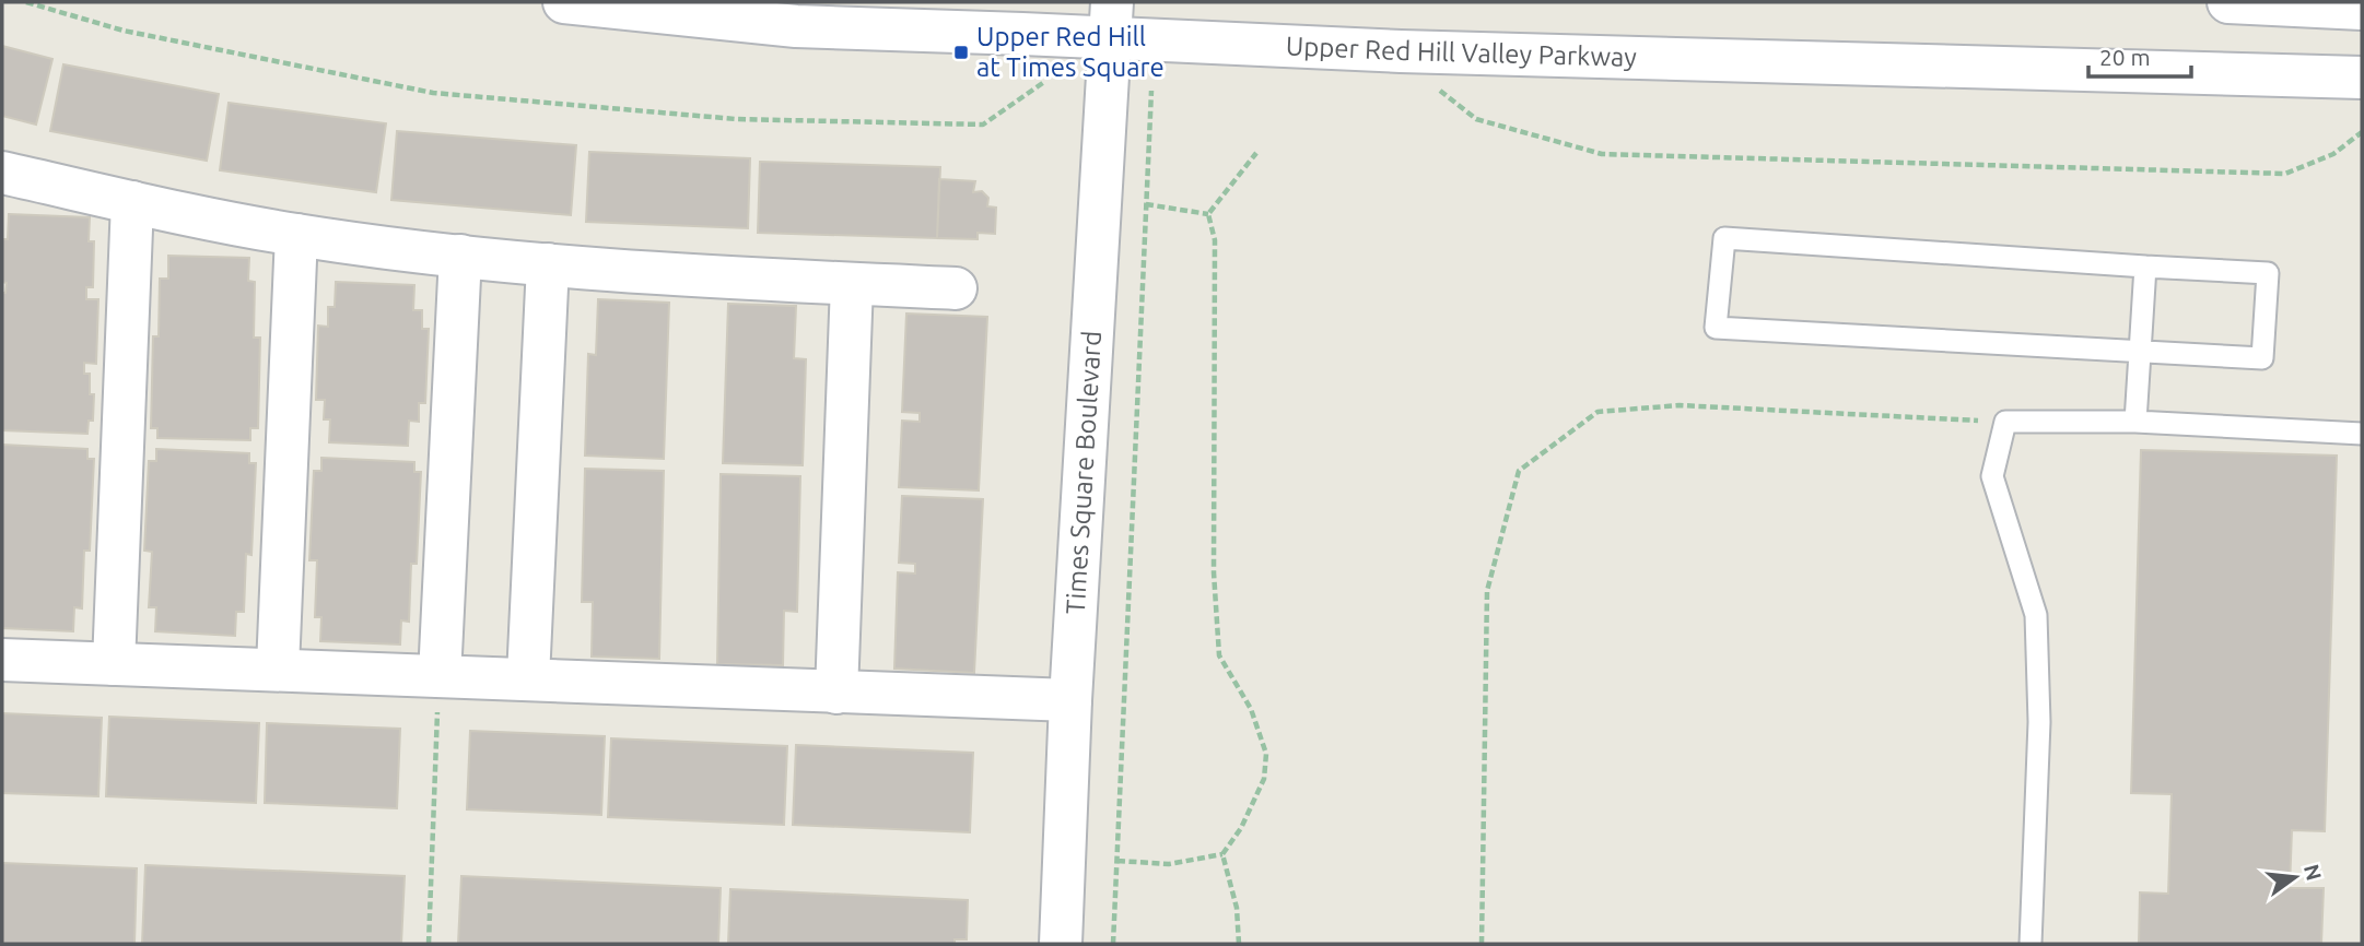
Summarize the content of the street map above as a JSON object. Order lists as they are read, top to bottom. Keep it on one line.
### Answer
{"streets":{"street":["Upper Red Hill Valley Parkway","Times Square Boulevard"]},"crossings":[["Upper Red Hill Valley Parkway","Times Square Boulevard"]],"places":{"transit":["Upper Red Hill at Times Square"]},"scale_bar":"20 m","north":"right"}
